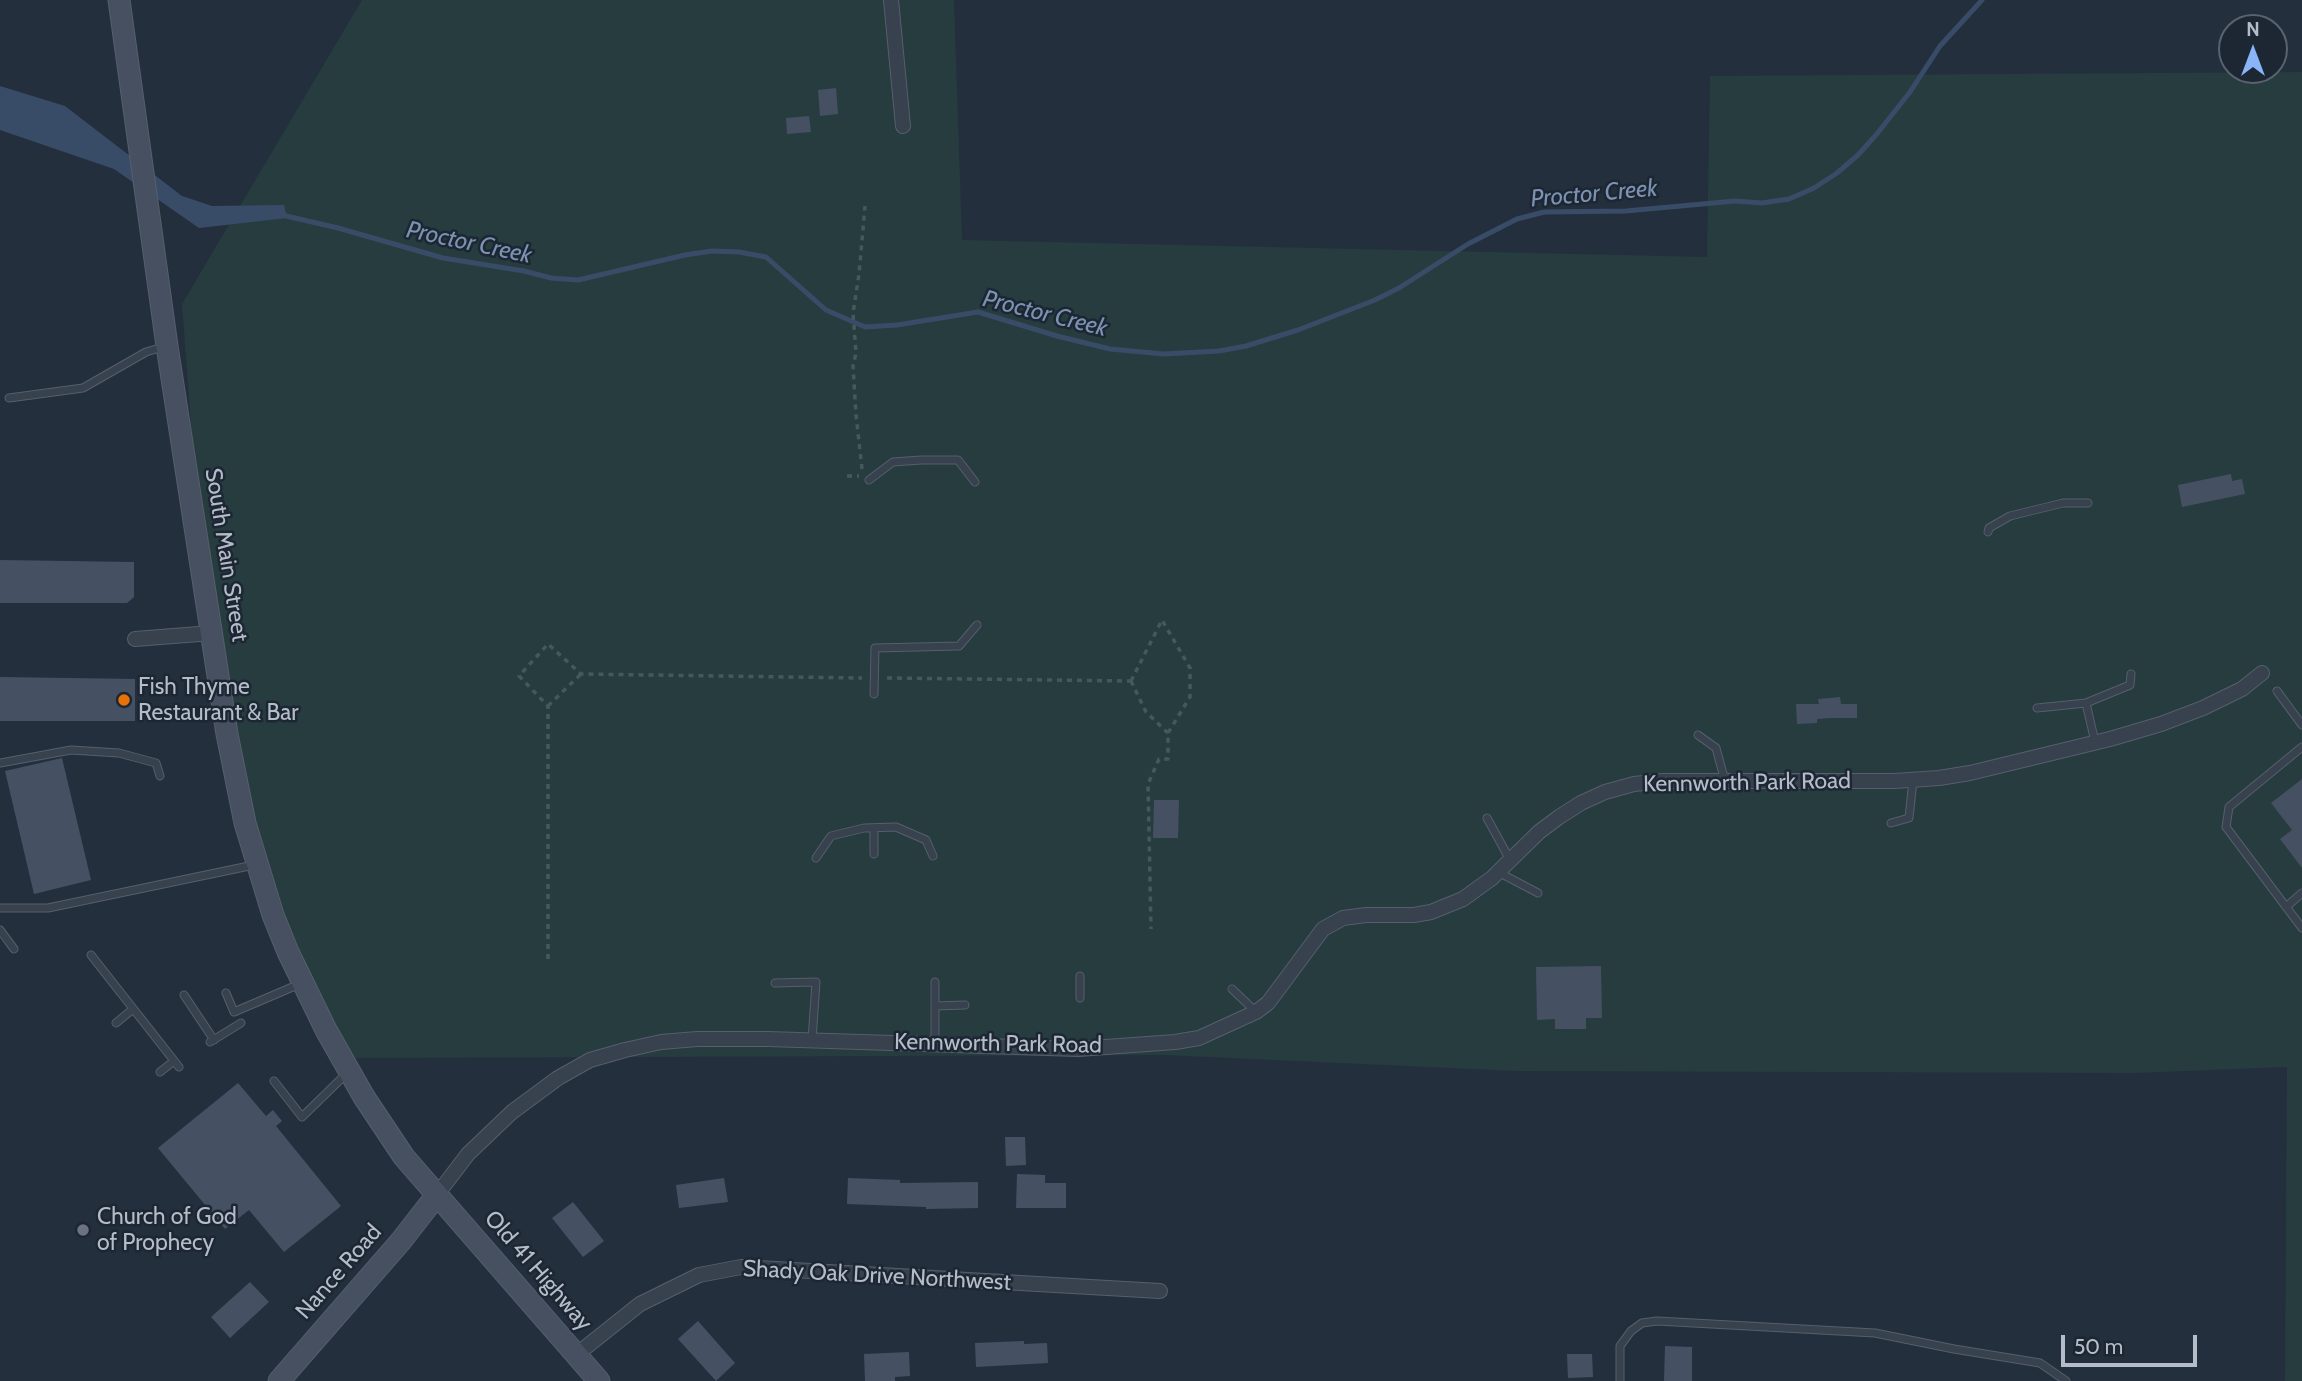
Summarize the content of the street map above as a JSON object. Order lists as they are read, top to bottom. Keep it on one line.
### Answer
{"streets":{"main road":["South Main Street","Old 41 Highway","Nance Road"],"street":["Kennworth Park Road","Shady Oak Drive Northwest"]},"crossings":[["South Main Street","Kennworth Park Road"],["South Main Street","Old 41 Highway"],["South Main Street","Nance Road"],["Kennworth Park Road","Old 41 Highway"],["Kennworth Park Road","Nance Road"],["Old 41 Highway","Nance Road"],["Old 41 Highway","Shady Oak Drive Northwest"]],"water":["Proctor Creek"],"places":["Fish Thyme Restaurant & Bar","Church of God of Prophecy"],"scale_bar":"50 m","north":"top"}
